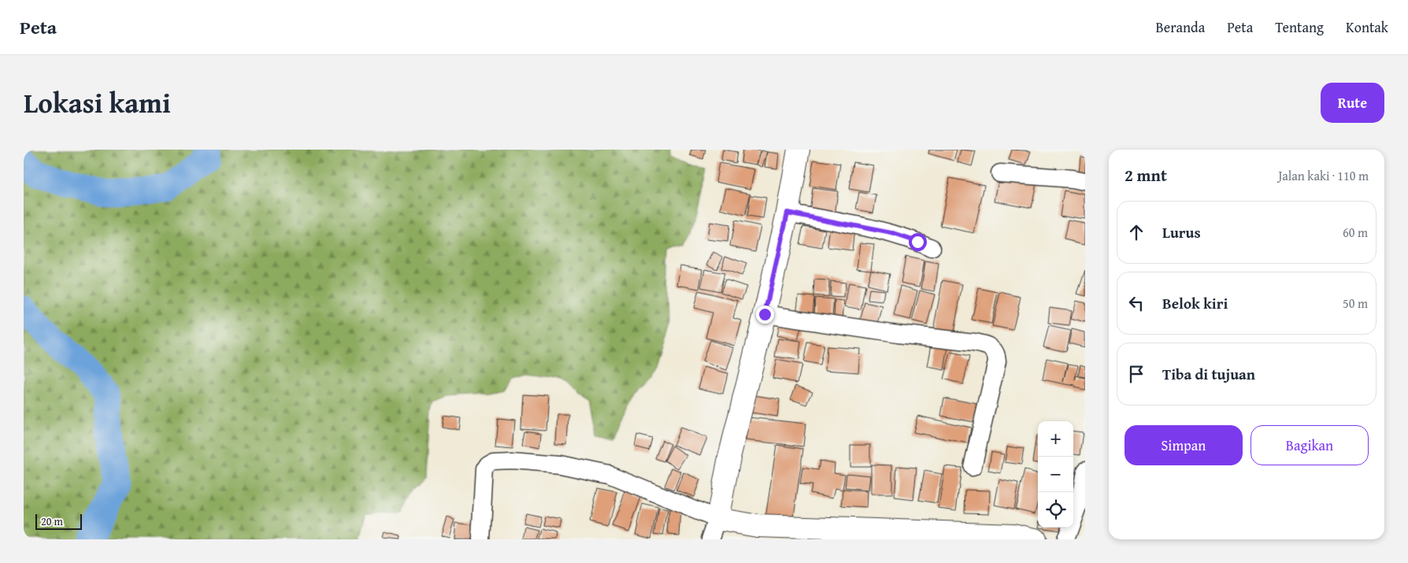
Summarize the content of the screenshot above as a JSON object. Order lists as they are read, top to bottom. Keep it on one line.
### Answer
{"scale_bar":"20 m","page":{"header":"Peta","nav":["Beranda","Peta","Tentang","Kontak"],"title":"Lokasi kami","buttons":["Rute",["Simpan","Bagikan"]],"heading":["2 mnt","Jalan kaki · 110 m"],"list":[["Lurus","60 m"],["Belok kiri","50 m"],"Tiba di tujuan"],"map_buttons":["+","−"],"scale":"20 m"}}
